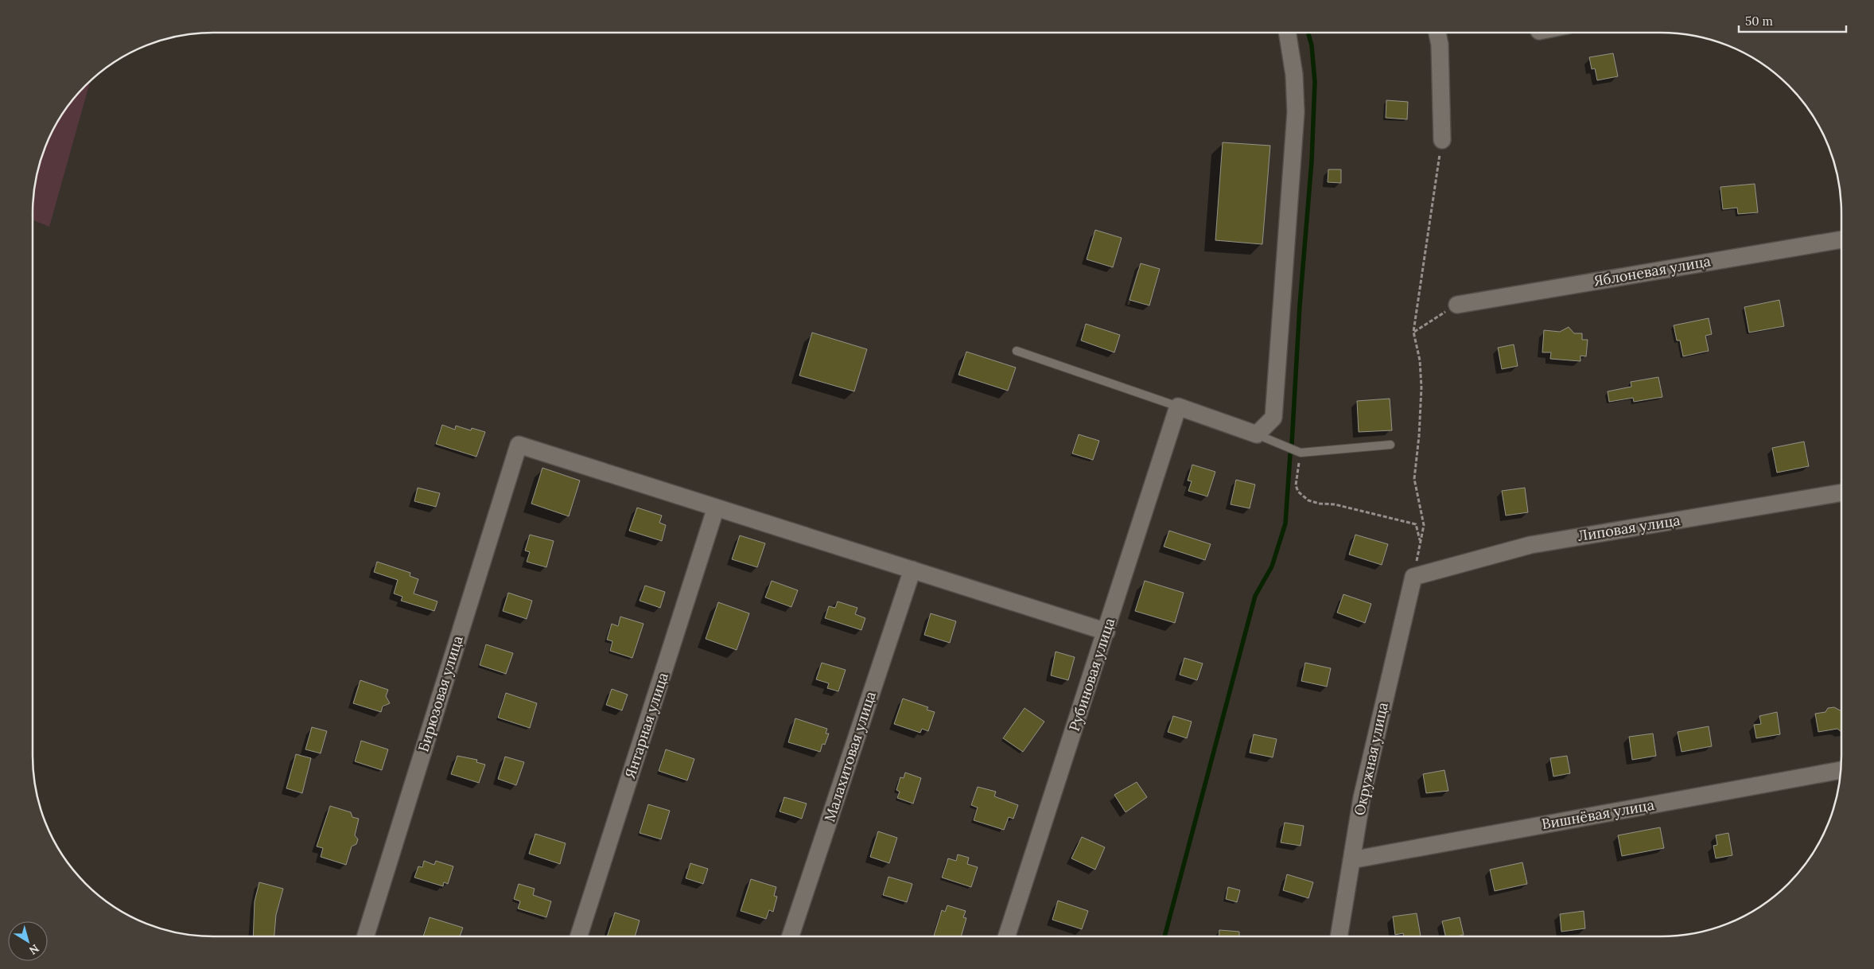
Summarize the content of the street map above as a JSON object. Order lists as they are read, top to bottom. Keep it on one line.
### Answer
{"streets":{"street":["Яблоневая улица","Липовая улица","Рубиновая улица","Бирюзовая улица","Янтарная улица","Малахитовая улица","Окружная улица","Вишнёвая улица"]},"crossings":[["Липовая улица","Окружная улица"],["Бирюзовая улица","Янтарная улица"],["Окружная улица","Вишнёвая улица"]],"scale_bar":"50 m","north":"bottom right"}
